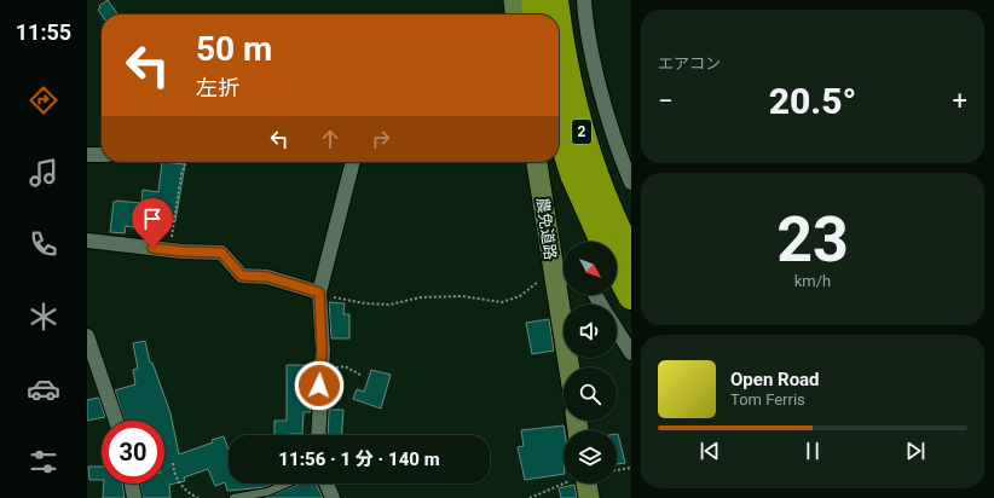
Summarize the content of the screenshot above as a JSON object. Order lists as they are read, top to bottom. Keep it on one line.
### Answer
{"streets":{"highway":["2"],"street":["農免道路"]},"north":"bottom right","page":{"tabs":"11:55","tile":["エアコン",["23","km/h"]],"turn":["50 m","左折"],"heat":["−","20.5°","+"],"song":["Open Road","Tom Ferris"],"limit":"30","trip":"11:56 · 1 分 · 140 m"}}
